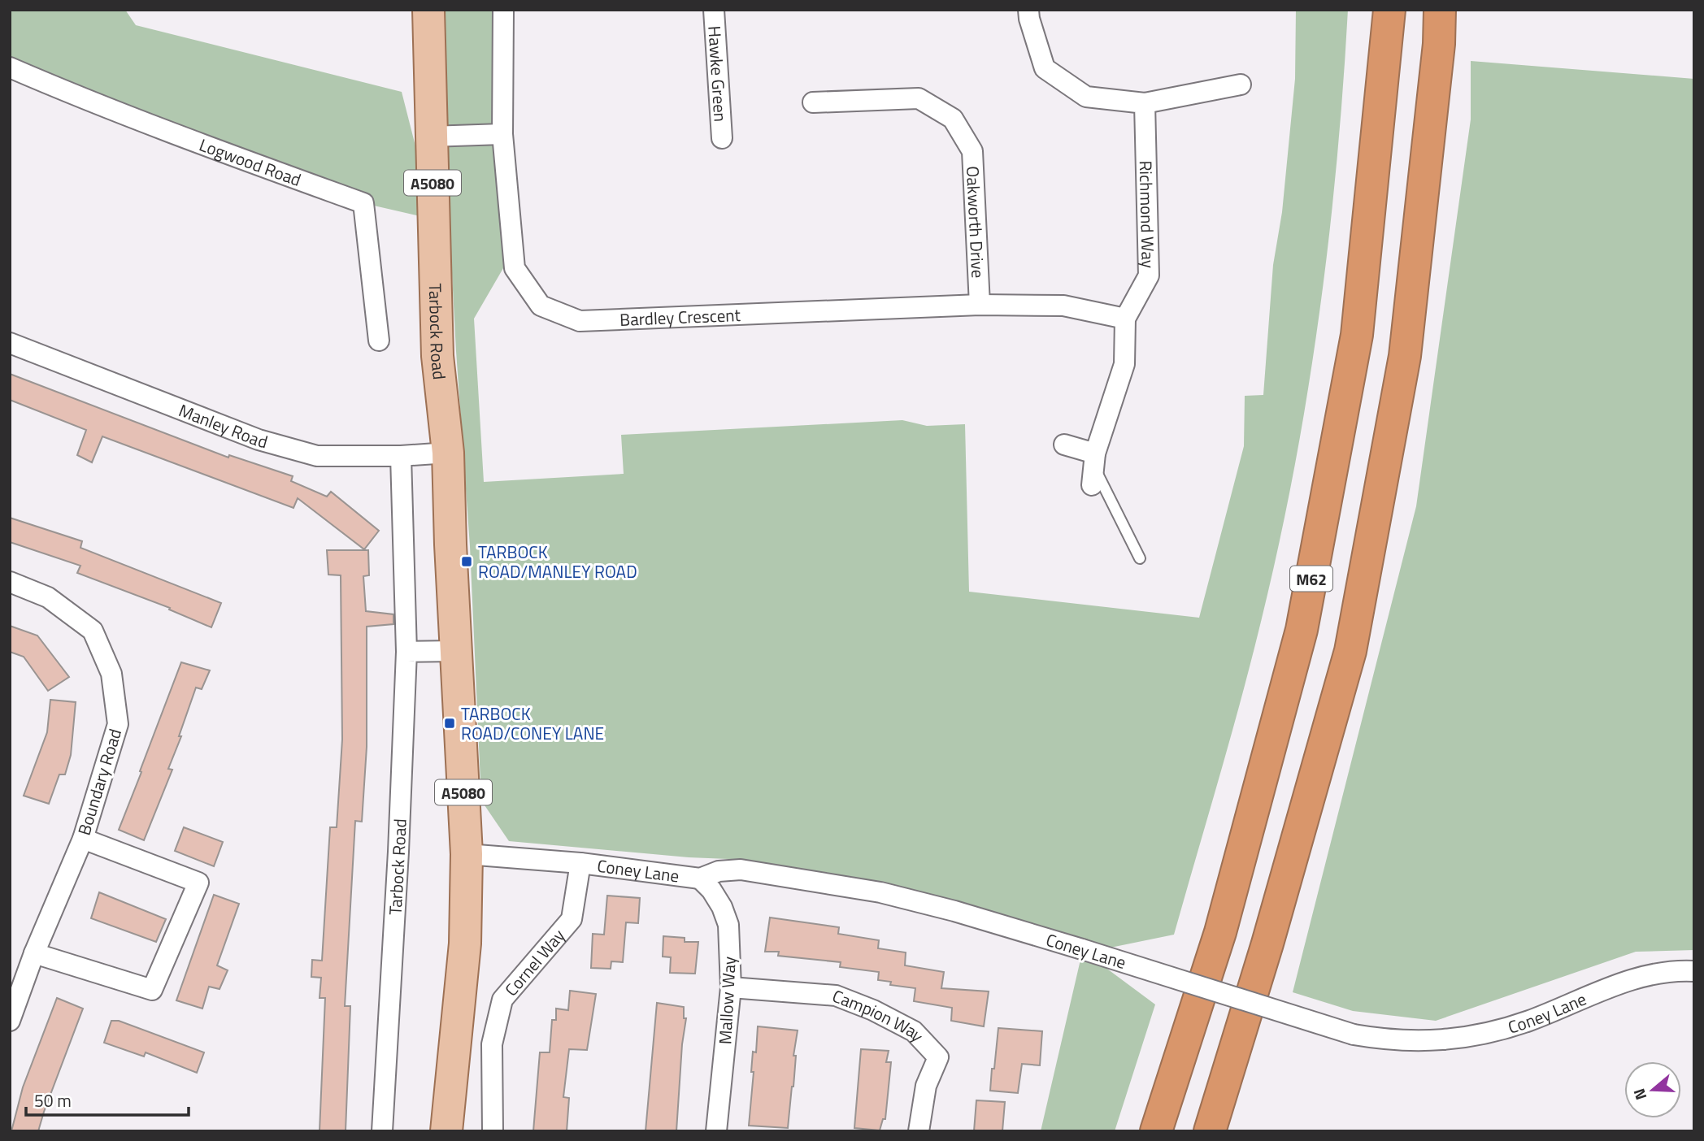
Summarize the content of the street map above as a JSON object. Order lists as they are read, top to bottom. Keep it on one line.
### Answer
{"streets":{"highway":["M62"],"main road":["A5080","Tarbock Road"],"street":["Hawke Green","Logwood Road","Richmond Way","Oakworth Drive","Bardley Crescent","Manley Road","Boundary Road","Coney Lane","Cornel Way","Mallow Way","Campion Way"]},"crossings":[["Richmond Way","Bardley Crescent"],["Oakworth Drive","Bardley Crescent"],["Tarbock Road","Manley Road"],["Tarbock Road","Coney Lane"],["Coney Lane","Cornel Way"],["Coney Lane","Mallow Way"],["Mallow Way","Campion Way"]],"places":{"transit":["TARBOCK ROAD/MANLEY ROAD","TARBOCK ROAD/CONEY LANE"]},"scale_bar":"50 m","north":"left"}
